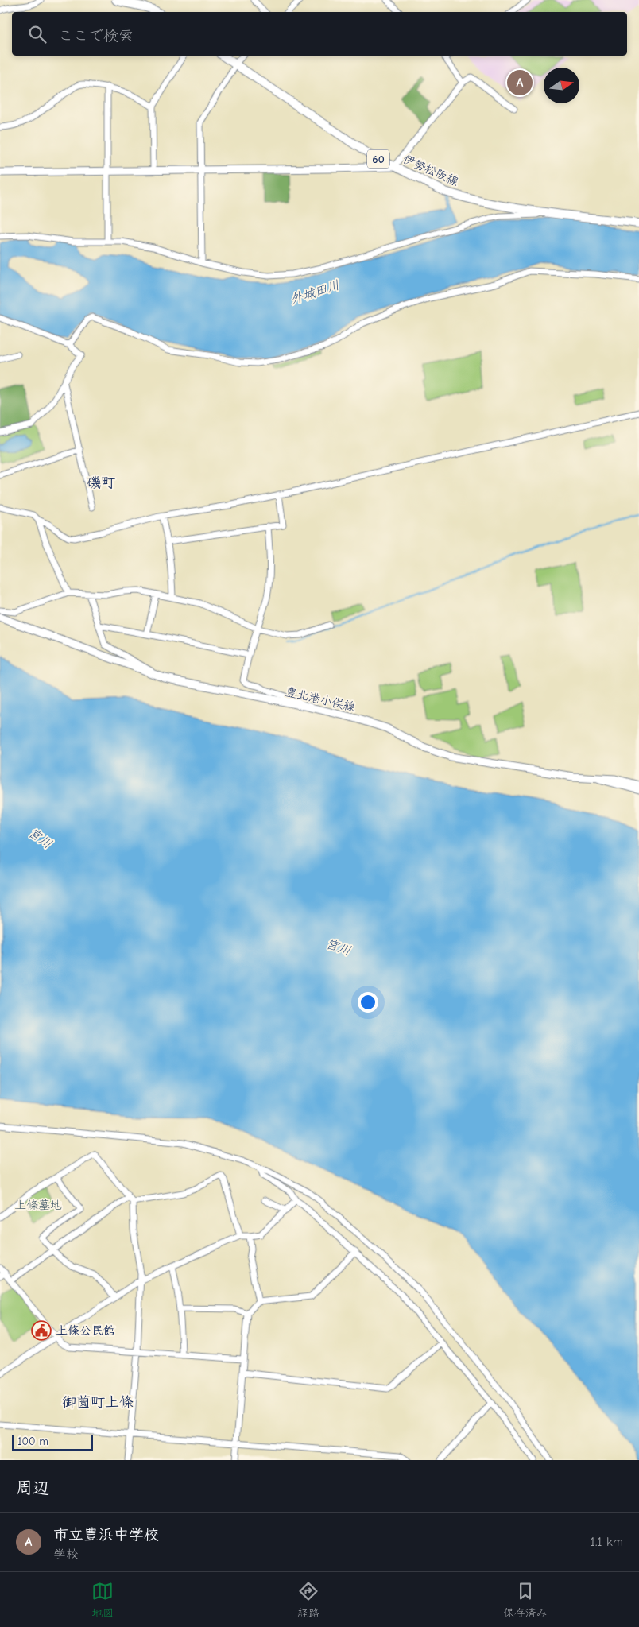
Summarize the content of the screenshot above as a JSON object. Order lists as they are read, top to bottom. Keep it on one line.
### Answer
{"streets":{"main road":["60","伊勢松阪線","豊北港小俣線"]},"districts":["磯町","御薗町上條"],"water":["外城田川","宮川"],"parks":["上條墓地"],"places":{"public building":["上條公民館"]},"scale_bar":"100 m","north":"right","page":{"search":"ここで検索","pins":"A","scale":"100 m","heading":"周辺","list":[{"mark":"A","name":"市立豊浜中学校","note":"学校","value":"1.1 km"}],"nav":["地図","経路","保存済み"]}}
